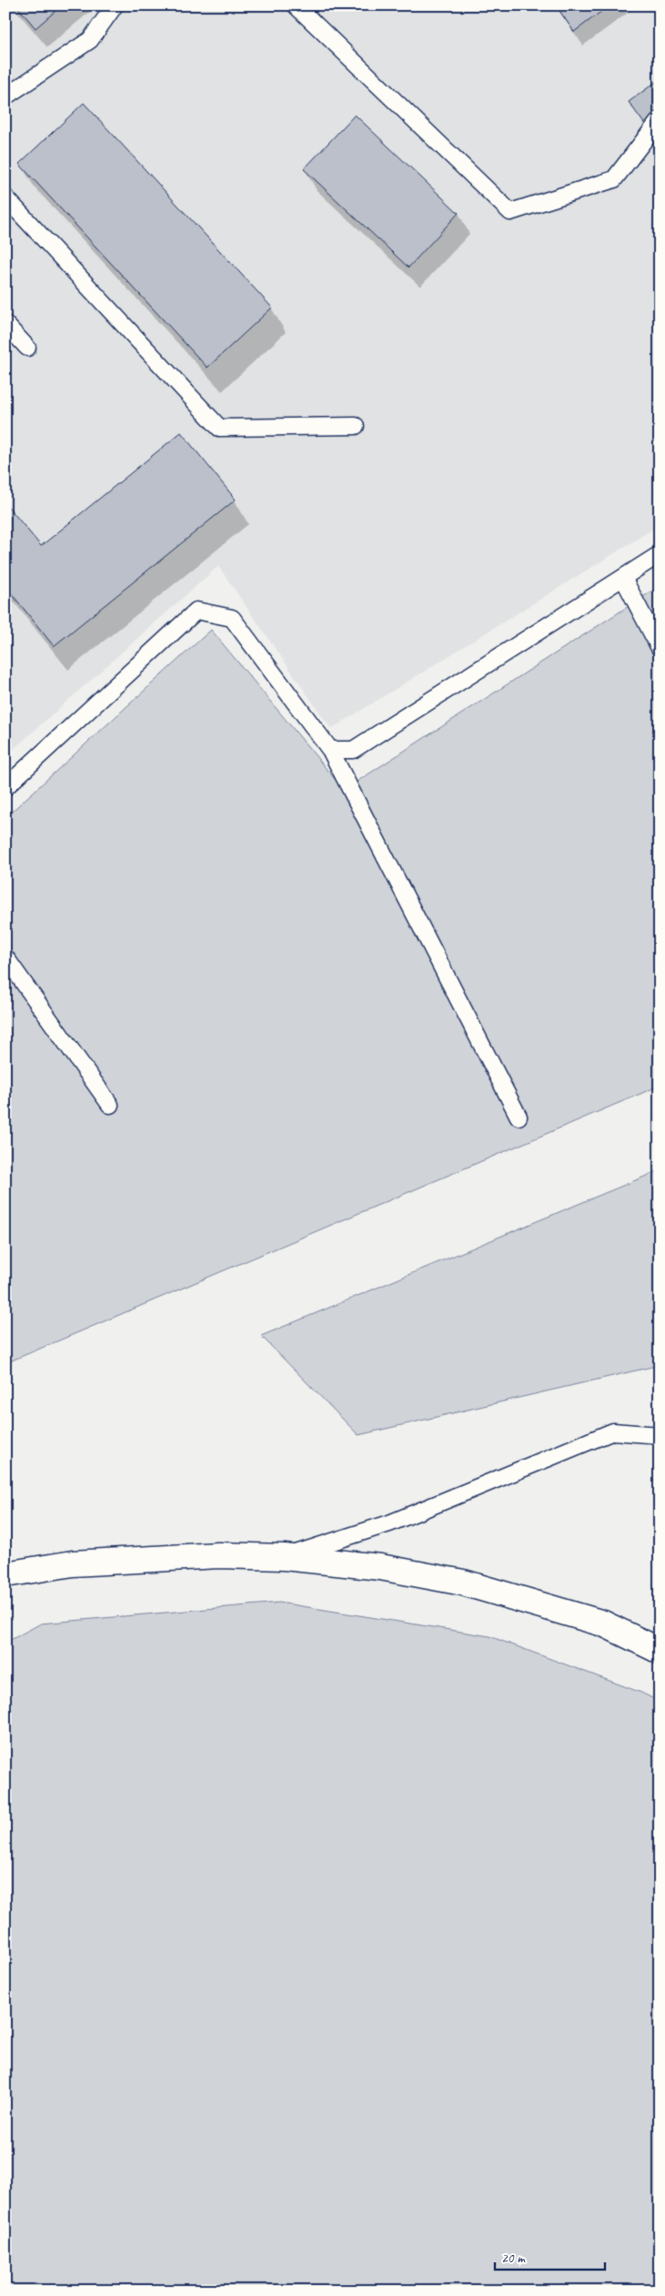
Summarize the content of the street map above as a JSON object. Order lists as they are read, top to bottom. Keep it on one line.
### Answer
{"scale_bar":"20 m"}
